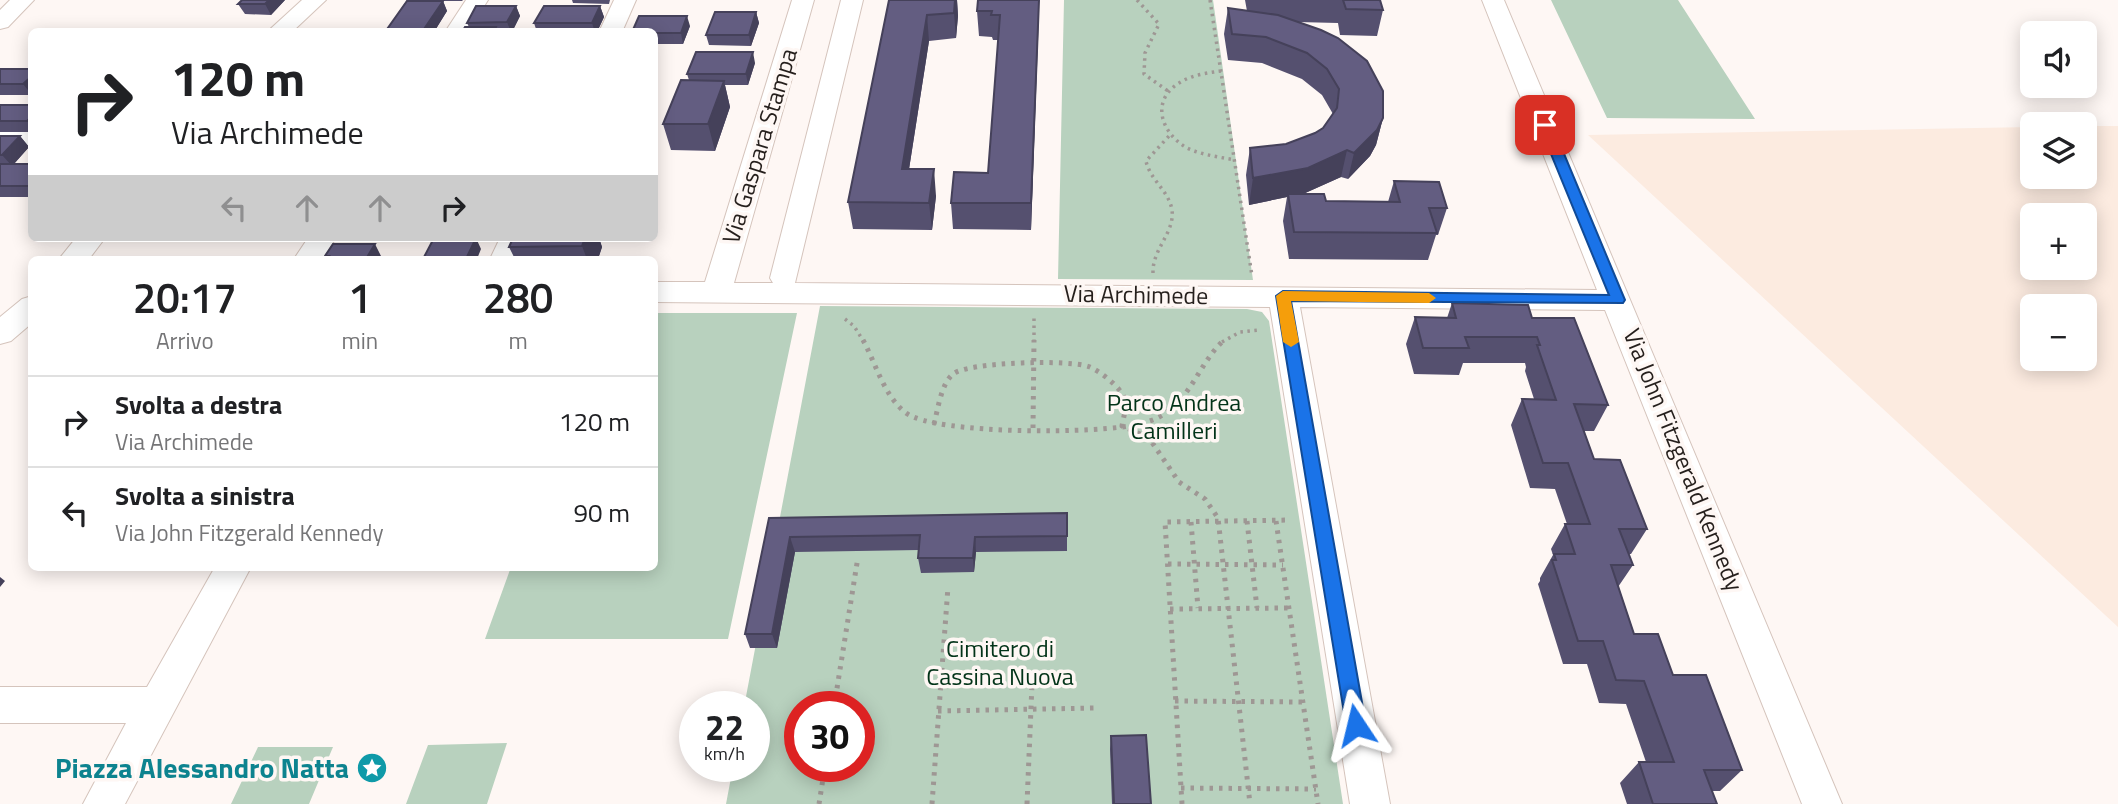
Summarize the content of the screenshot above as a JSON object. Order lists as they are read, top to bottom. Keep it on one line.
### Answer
{"streets":{"street":["Via Gaspara Stampa","Via Archimede","Via John Fitzgerald Kennedy"]},"crossings":[["Via Gaspara Stampa","Via Archimede"],["Via Archimede","Via John Fitzgerald Kennedy"]],"parks":["Parco Andrea Camilleri","Cimitero di Cassina Nuova"],"places":{"place":["Piazza Alessandro Natta"]},"page":{"map_buttons":["+","−"],"turn":["120 m","Via Archimede"],"eta":["20:17","Arrivo","1","min","280","m"],"list":[{"name":"Svolta a destra","note":"Via Archimede","value":"120 m"},{"name":"Svolta a sinistra","note":"Via John Fitzgerald Kennedy","value":"90 m"}],"speed":"22 km/h","limit":"30"}}
